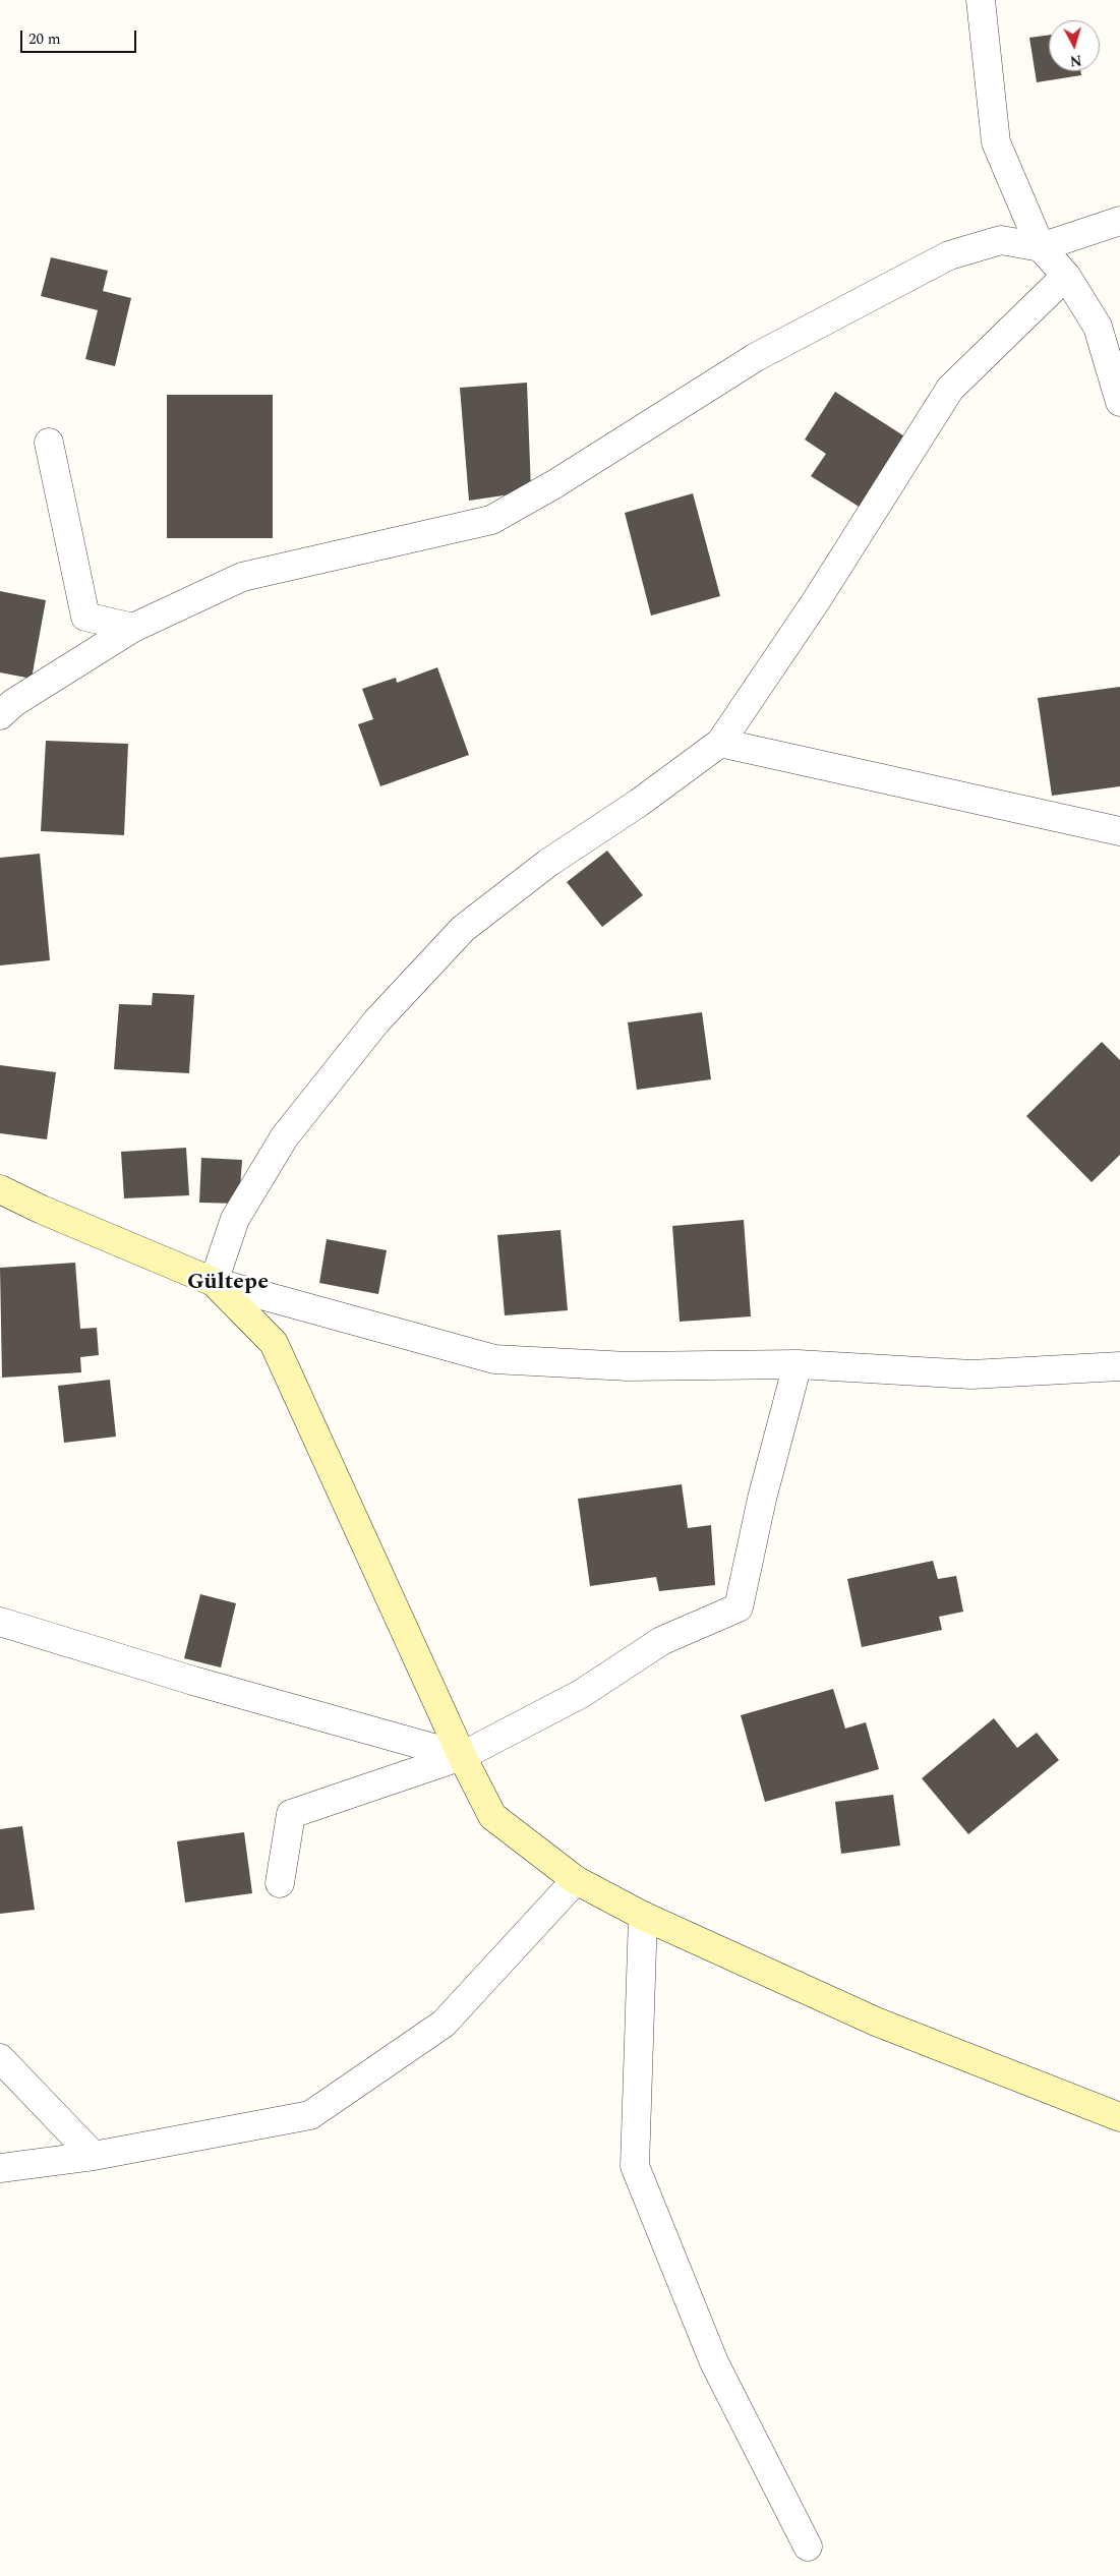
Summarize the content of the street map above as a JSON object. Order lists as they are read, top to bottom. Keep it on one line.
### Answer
{"districts":["Gültepe"],"scale_bar":"20 m","north":"bottom"}
